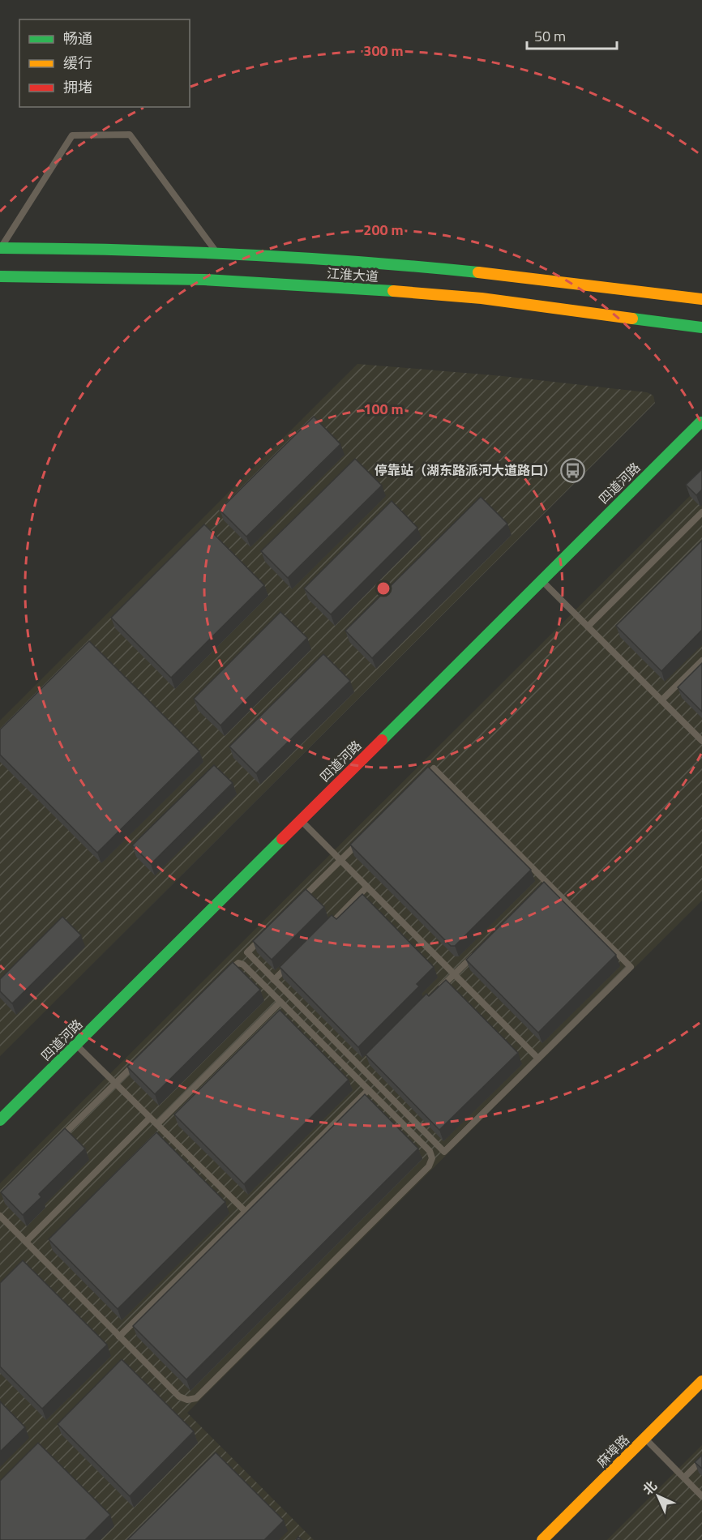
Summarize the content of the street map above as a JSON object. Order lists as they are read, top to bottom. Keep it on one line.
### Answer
{"streets":{"main road":["江淮大道","四道河路","麻埠路"]},"places":{"bus stop":["停靠站（湖东路派河大道路口）"]},"legend":["畅通","缓行","拥堵"],"scale_bar":"50 m","north":"top left","rings":["300 m","200 m","100 m"]}
